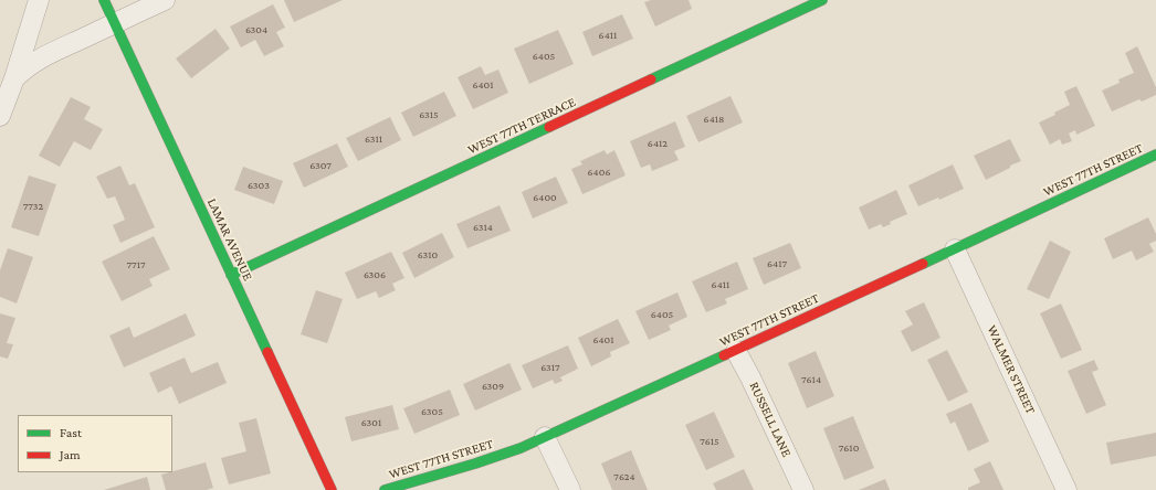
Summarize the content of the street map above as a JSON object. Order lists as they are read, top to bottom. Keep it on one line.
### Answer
{"streets":{"street":["WEST 77TH TERRACE","WEST 77TH STREET","LAMAR AVENUE","WALMER STREET","RUSSELL LANE"]},"crossings":[["WEST 77TH TERRACE","LAMAR AVENUE"],["WEST 77TH STREET","WALMER STREET"],["WEST 77TH STREET","RUSSELL LANE"]],"house_numbers":["6304","6411","6405","6401","6315","6418","6311","6412","6307","6406","6303","6400","7732","6314","6310","6417","7717","6306","6411","6405","6401","6317","7614","6309","6305","6301","7615","7610","7624"],"legend":["Fast","Jam"]}
